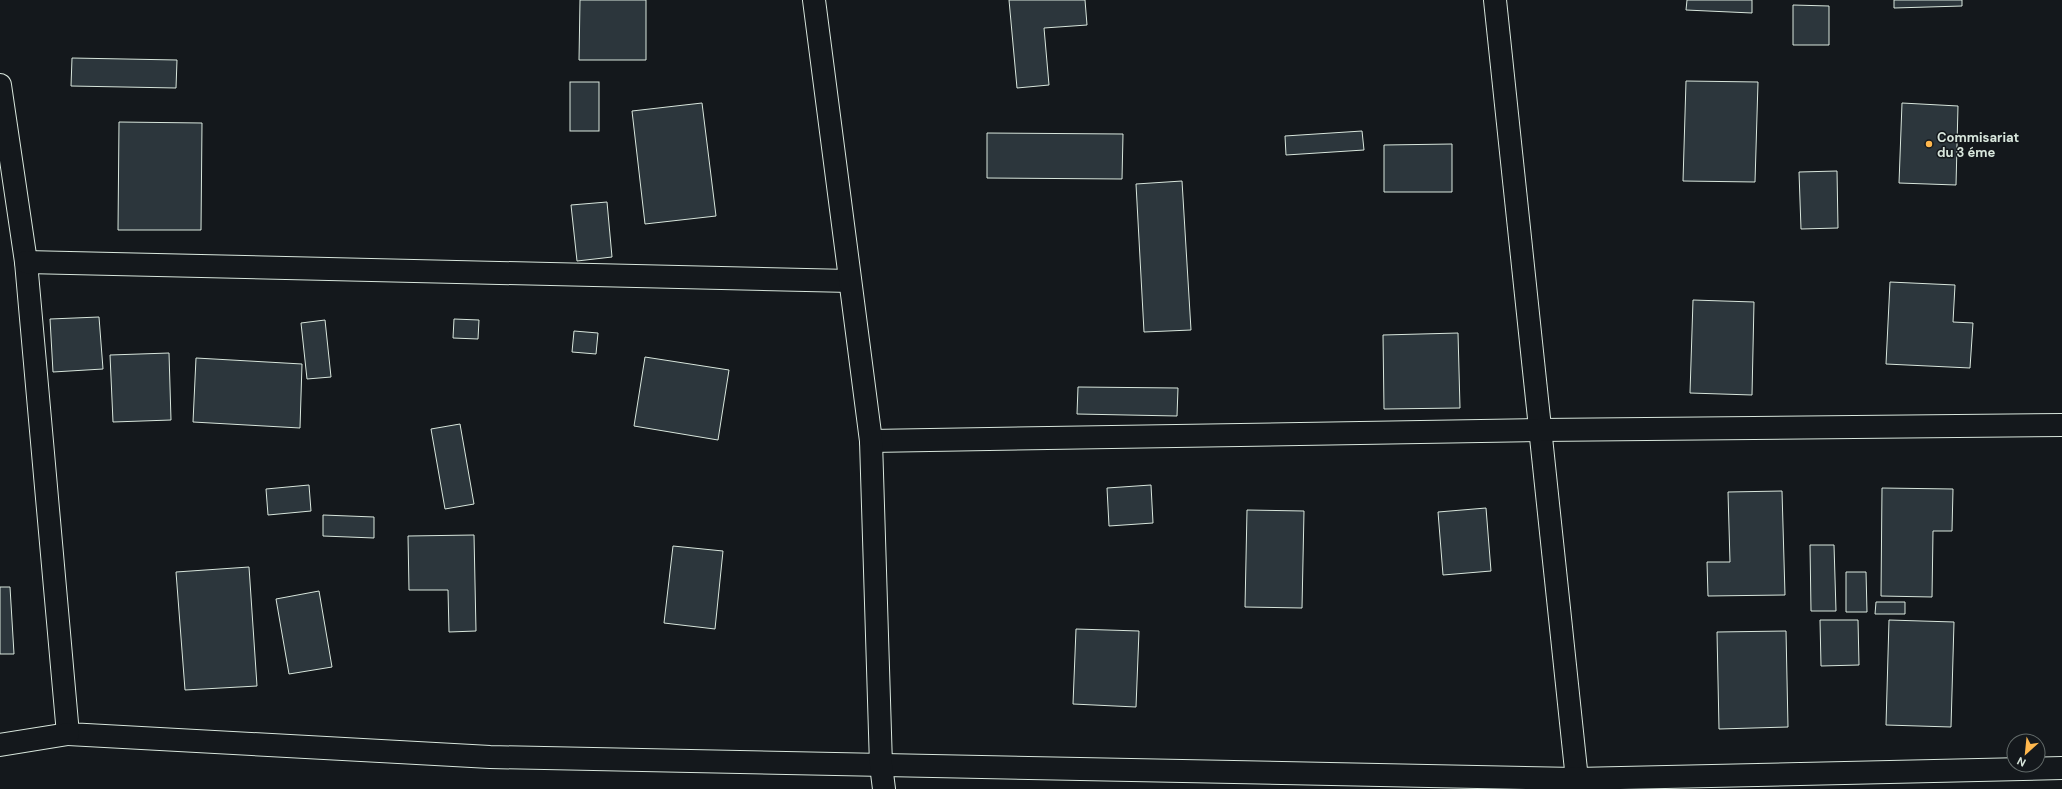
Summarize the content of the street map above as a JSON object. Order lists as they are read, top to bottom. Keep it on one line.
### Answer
{"places":["Commisariat du 3 éme"],"north":"bottom left"}
